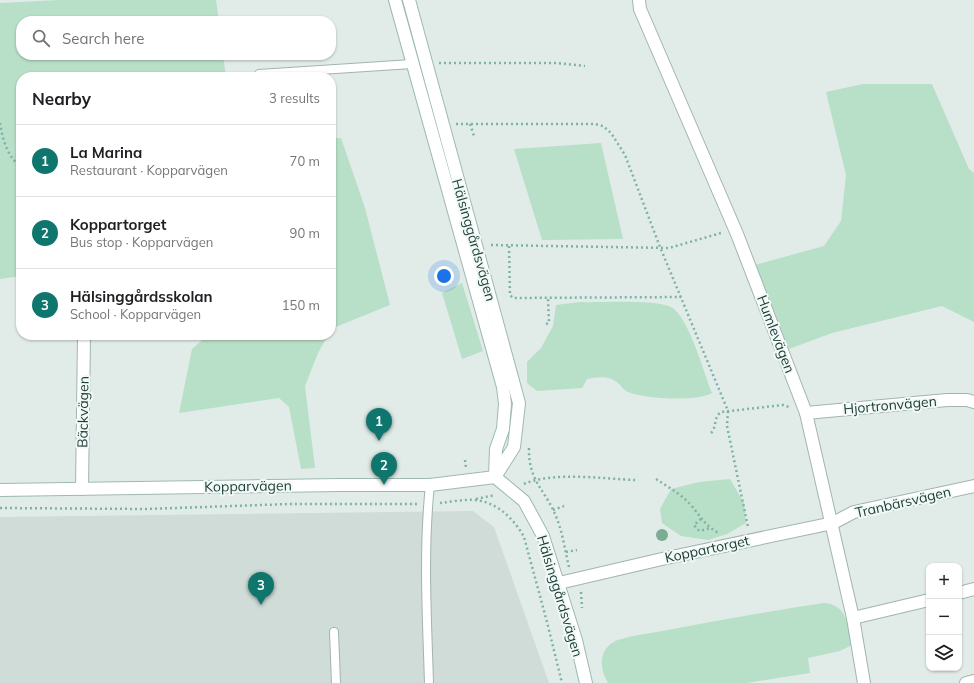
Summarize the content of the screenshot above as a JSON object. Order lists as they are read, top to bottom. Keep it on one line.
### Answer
{"streets":{"street":["Hälsinggårdsvägen","Humlevägen","Hjortronvägen","Bäckvägen","Kopparvägen","Tranbärsvägen","Koppartorget"]},"crossings":[["Hälsinggårdsvägen","Kopparvägen"],["Hälsinggårdsvägen","Koppartorget"],["Humlevägen","Hjortronvägen"],["Humlevägen","Tranbärsvägen"],["Humlevägen","Koppartorget"],["Bäckvägen","Kopparvägen"],["Tranbärsvägen","Koppartorget"]],"page":{"search":"Search here","heading":["Nearby","3 results"],"list":[{"mark":"1","name":"La Marina","note":"Restaurant · Kopparvägen","value":"70 m"},{"mark":"2","name":"Koppartorget","note":"Bus stop · Kopparvägen","value":"90 m"},{"mark":"3","name":"Hälsinggårdsskolan","note":"School · Kopparvägen","value":"150 m"}],"pins":["1","2","3"],"map_buttons":["+","−"]}}
